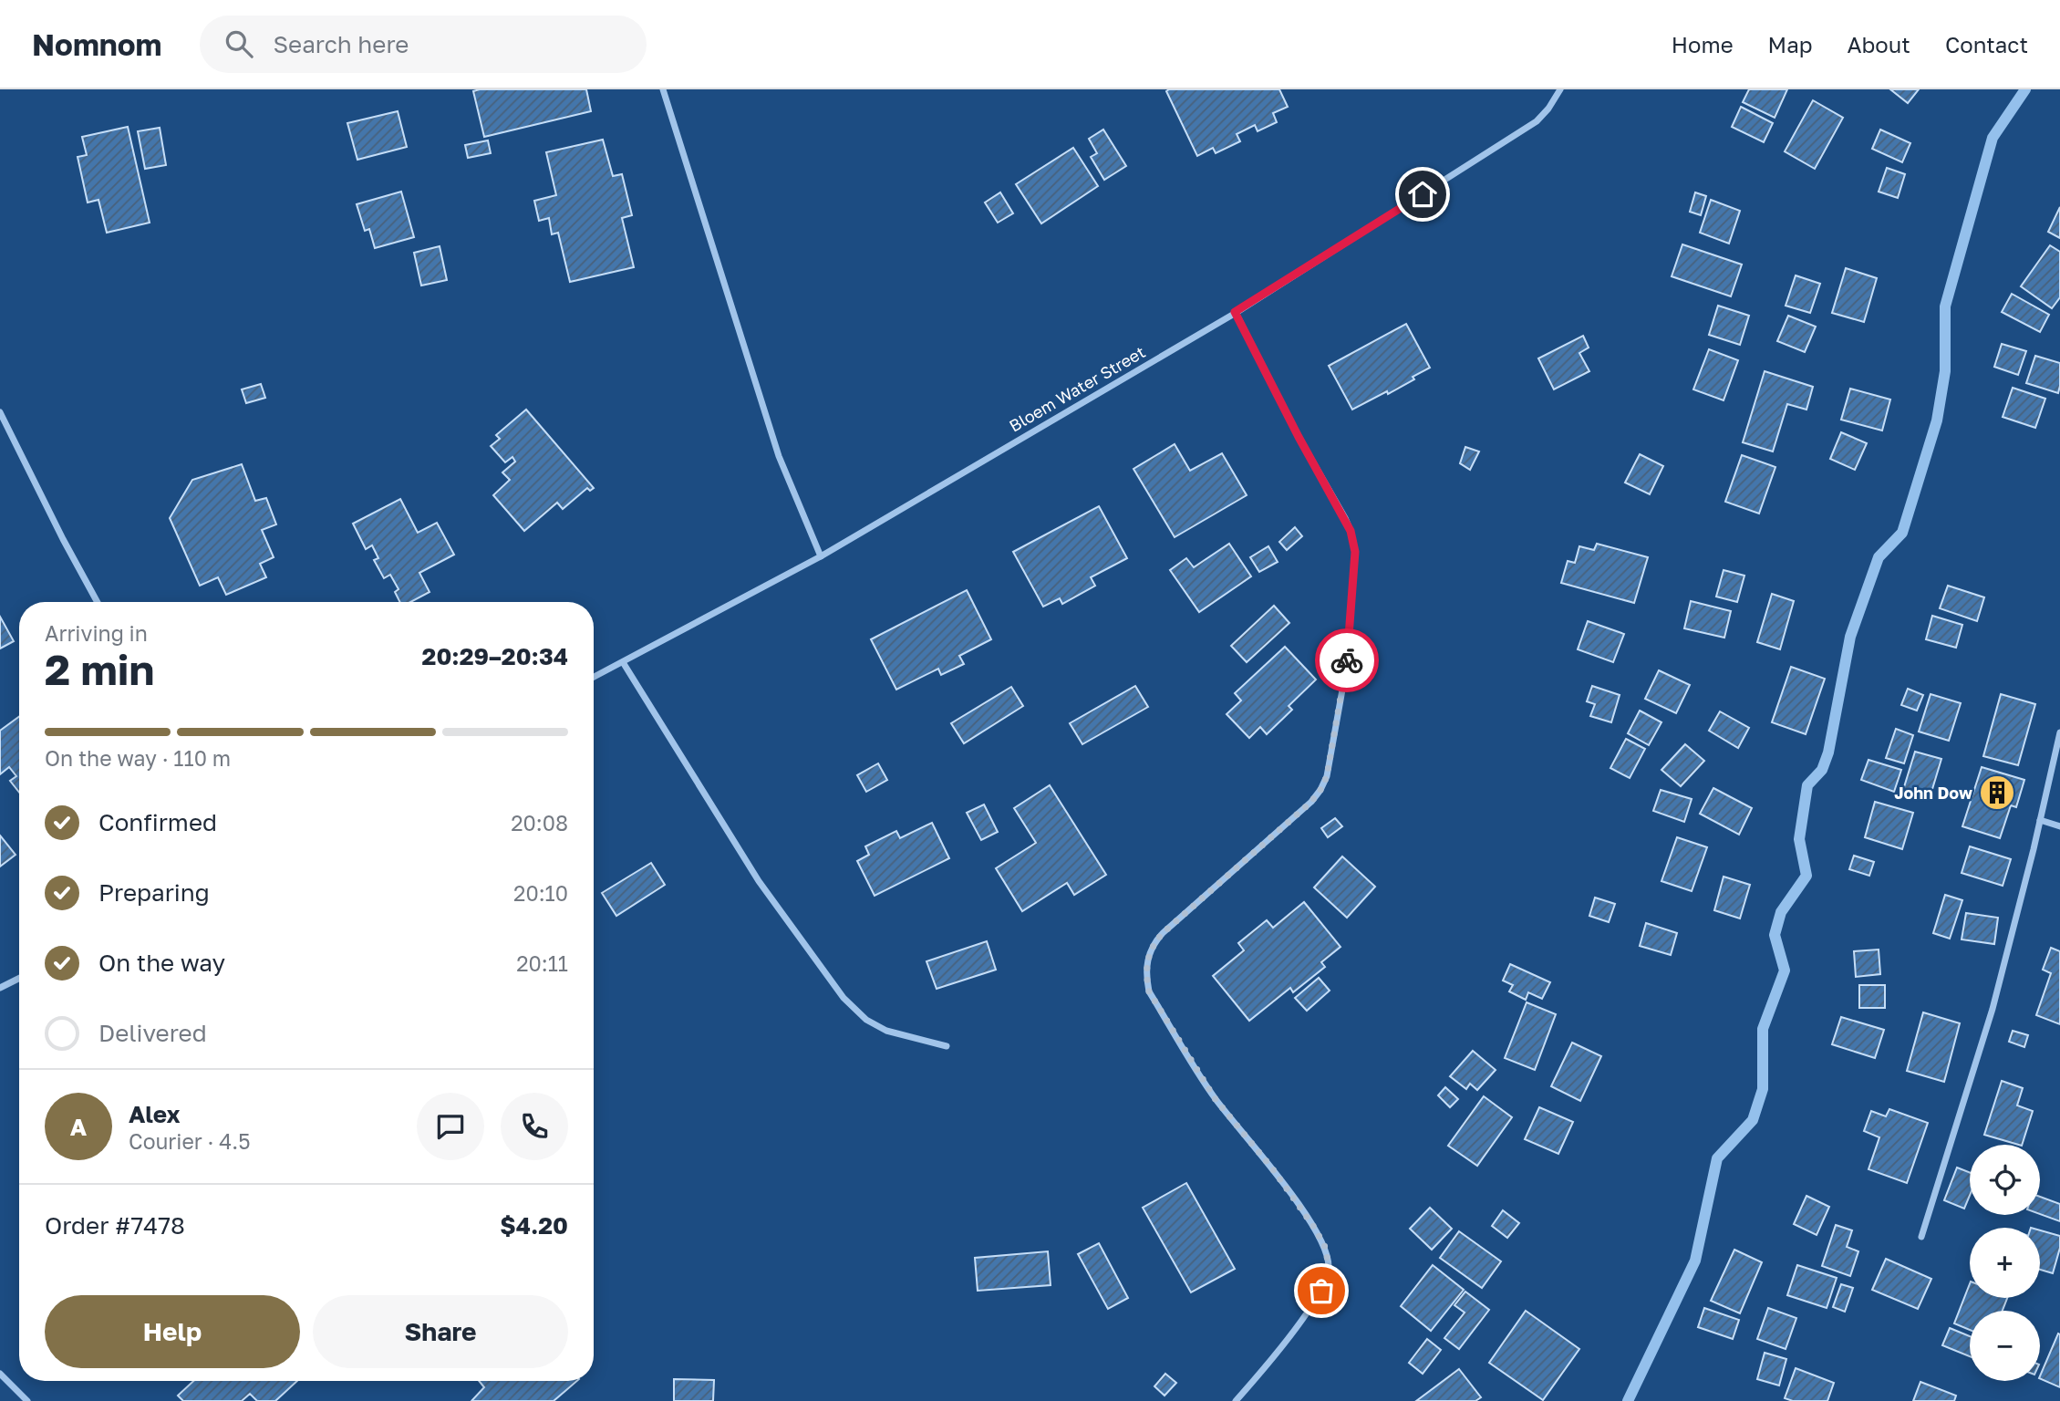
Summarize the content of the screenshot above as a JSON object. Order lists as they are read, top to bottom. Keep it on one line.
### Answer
{"streets":{"street":["Bloem Water Street"]},"places":{"building":["John Dow"]},"page":{"header":"Nomnom","search":"Search here","nav":["Home","Map","About","Contact"],"heading":["2 min","Arriving in","20:29–20:34"],"panel":["Alex","Courier · 4.5","Order #7478","$4.20"],"bar":"On the way · 110 m","list":[["Confirmed","20:08"],["Preparing","20:10"],["On the way","20:11"],"Delivered"],"round":"A","map_buttons":["+","−"],"buttons":["Help","Share"]}}
